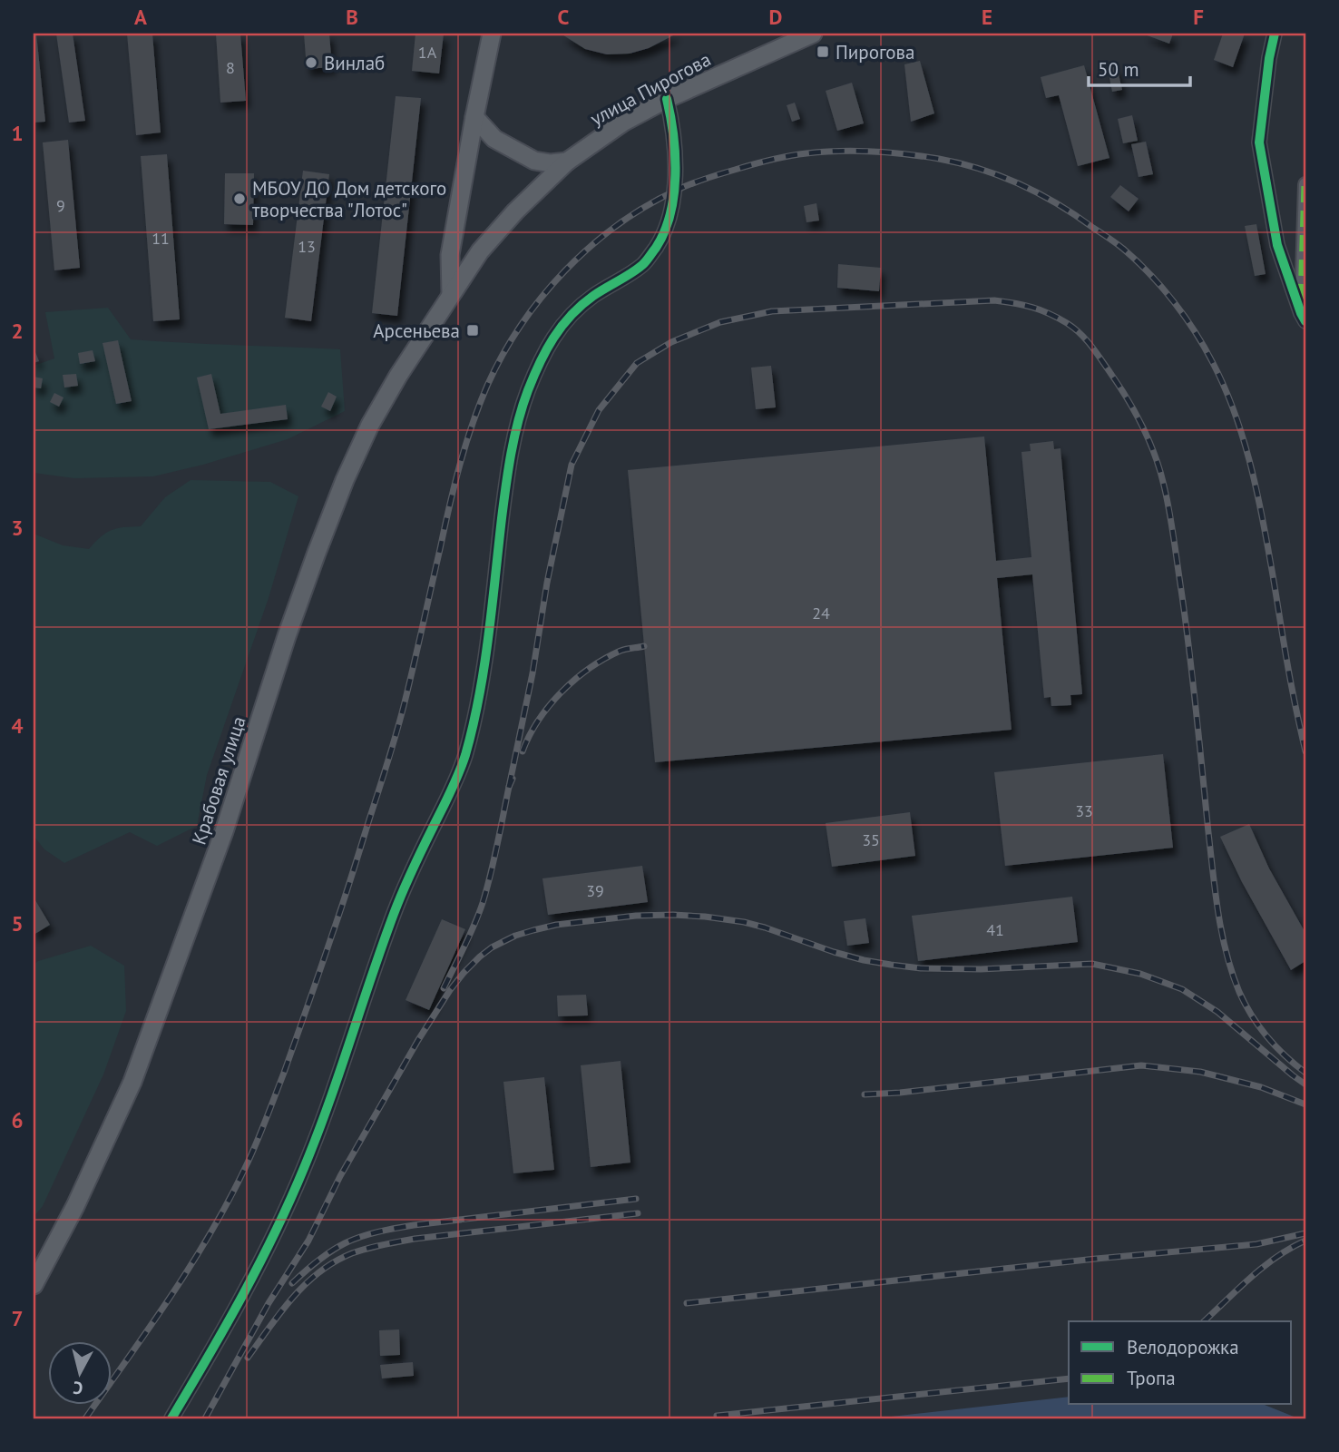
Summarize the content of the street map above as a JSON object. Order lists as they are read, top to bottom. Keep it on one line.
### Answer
{"streets":{"main road":["улица Пирогова","Крабовая улица"]},"crossings":[["улица Пирогова","Крабовая улица"]],"places":{"transit":["Пирогова","Арсеньева"],"other":["Винлаб","МБОУ ДО Дом детского творчества \"Лотос\""]},"house_numbers":["1А","8","9","11","13","24","33","35","39","41"],"legend":["Велодорожка","Тропа"],"scale_bar":"50 m","north":"bottom","grid":{"columns":["A","B","C","D","E","F"],"rows":["1","2","3","4","5","6","7"]}}
